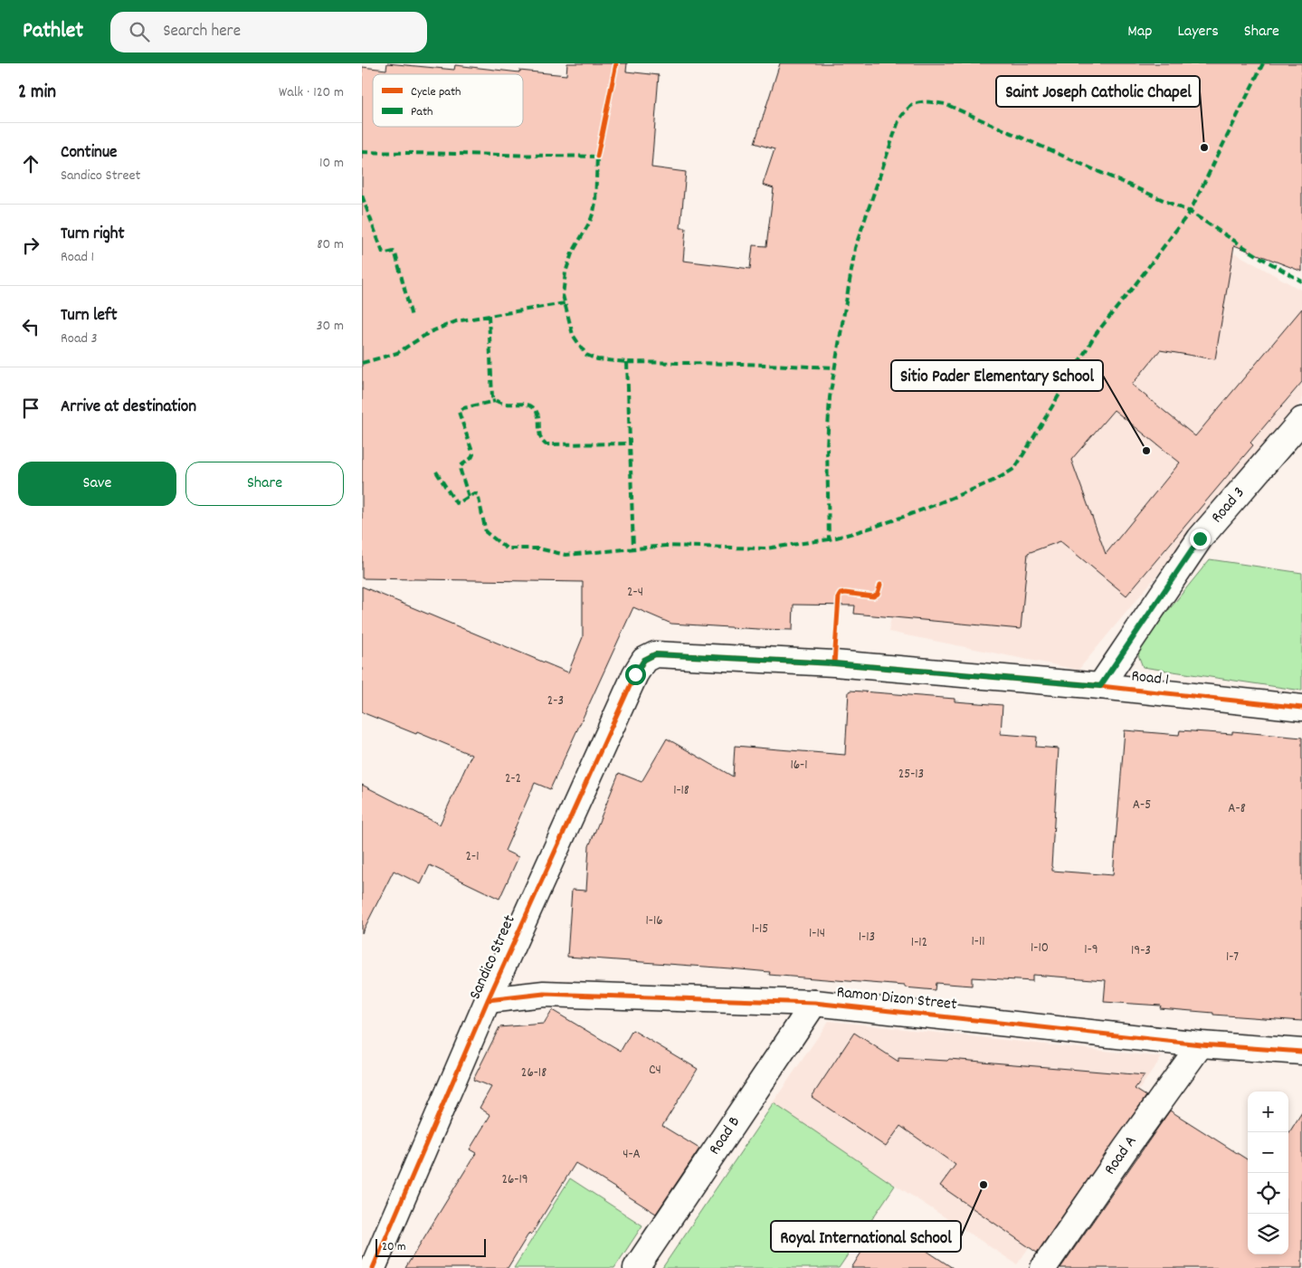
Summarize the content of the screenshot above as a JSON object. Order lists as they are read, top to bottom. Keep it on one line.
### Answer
{"streets":{"street":["Road 3","Road 1","Sandico Street","Ramon Dizon Street","Road B","Road A"]},"crossings":[["Road 3","Road 1"],["Road 1","Sandico Street"],["Sandico Street","Ramon Dizon Street"],["Ramon Dizon Street","Road B"],["Ramon Dizon Street","Road A"]],"places":["Saint Joseph Catholic Chapel","Sitio Pader Elementary School","Royal International School"],"house_numbers":["2-4","2-3","16-1","25-13","2-2","1-18","A-5","A-8","2-1","1-16","1-15","1-14","1-13","1-11","1-12","1-10","1-9","19-3","1-7","C4","26-18","4-A","26-19"],"legend":["Cycle path","Path"],"scale_bar":"20 m","page":{"header":"Pathlet","search":"Search here","nav":["Map","Layers","Share"],"heading":["2 min","Walk · 120 m"],"list":[["Continue","Sandico Street","10 m"],["Turn right","Road 1","80 m"],["Turn left","Road 3","30 m"],"Arrive at destination"],"buttons":["Save","Share"],"map_buttons":["+","−"],"scale":"20 m"}}
